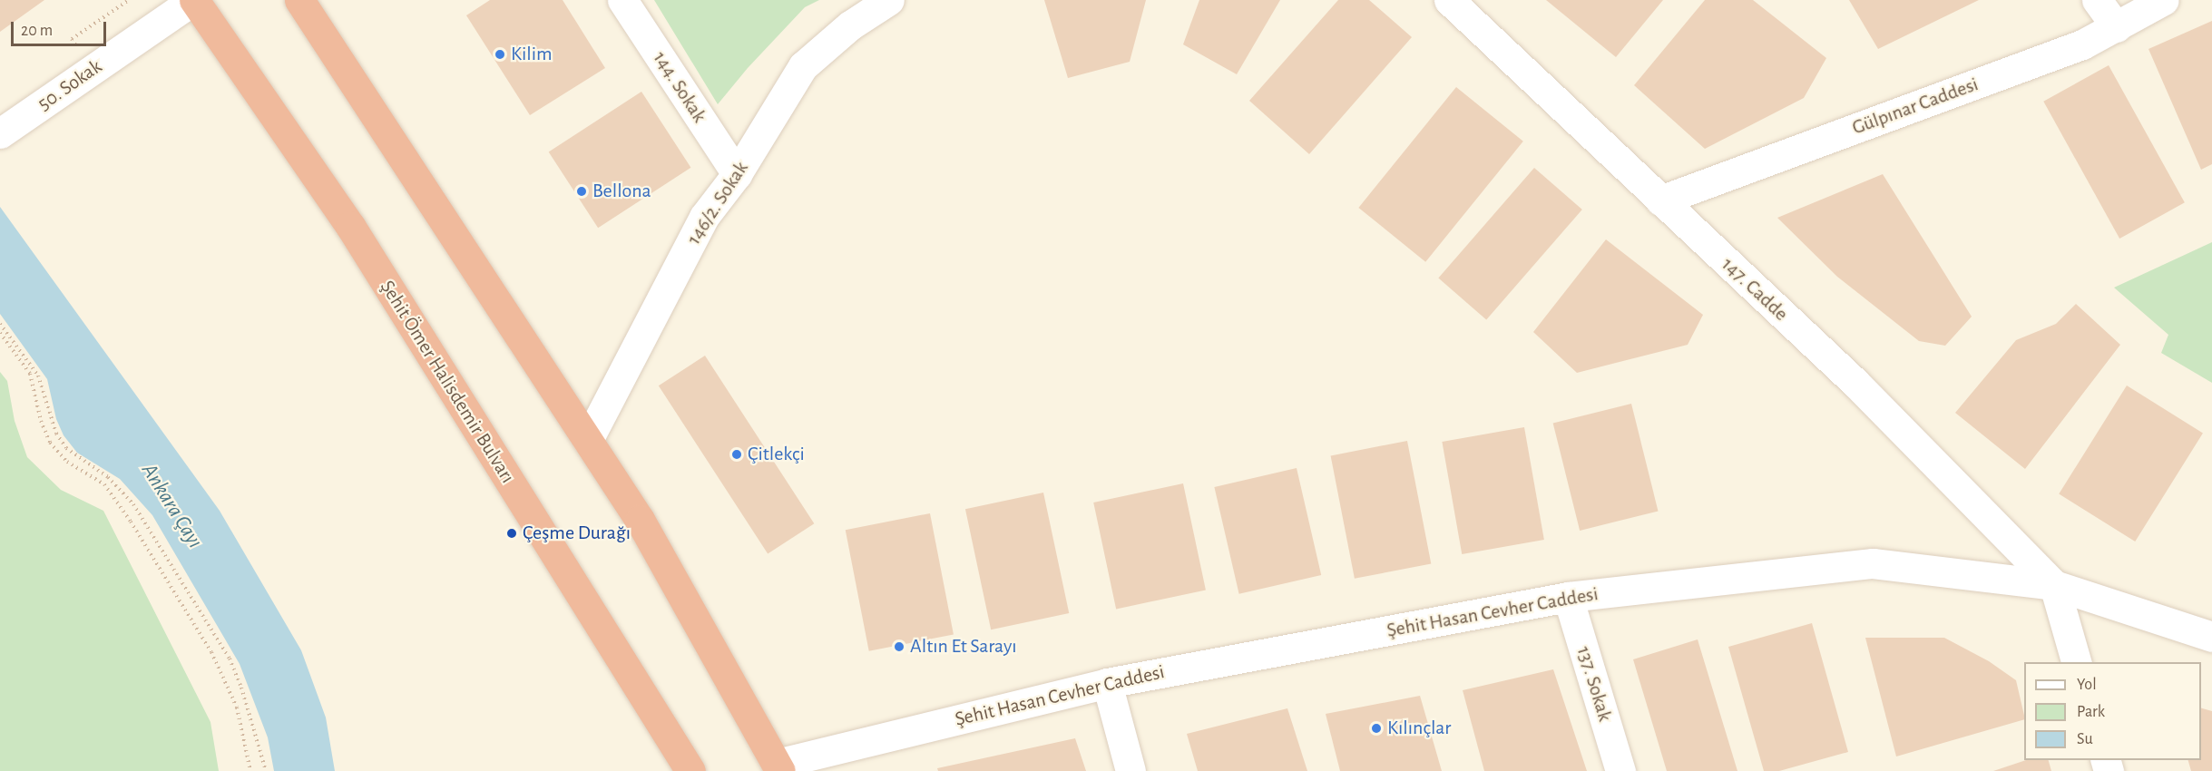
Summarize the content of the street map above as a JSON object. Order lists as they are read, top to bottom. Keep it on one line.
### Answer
{"streets":{"highway":["Şehit Ömer Halisdemir Bulvarı"],"street":["50. Sokak","144. Sokak","Gülpınar Caddesi","146/2. Sokak","147. Cadde","Şehit Hasan Cevher Caddesi","137. Sokak"]},"crossings":[["50. Sokak","Şehit Ömer Halisdemir Bulvarı"],["144. Sokak","146/2. Sokak"],["Gülpınar Caddesi","147. Cadde"],["147. Cadde","Şehit Hasan Cevher Caddesi"],["Şehit Hasan Cevher Caddesi","137. Sokak"]],"water":["Ankara Çayı"],"places":["Kilim","Bellona","Çitlekçi","Çeşme Durağı","Altın Et Sarayı","Kılınçlar"],"legend":["Yol","Park","Su"],"scale_bar":"20 m"}
